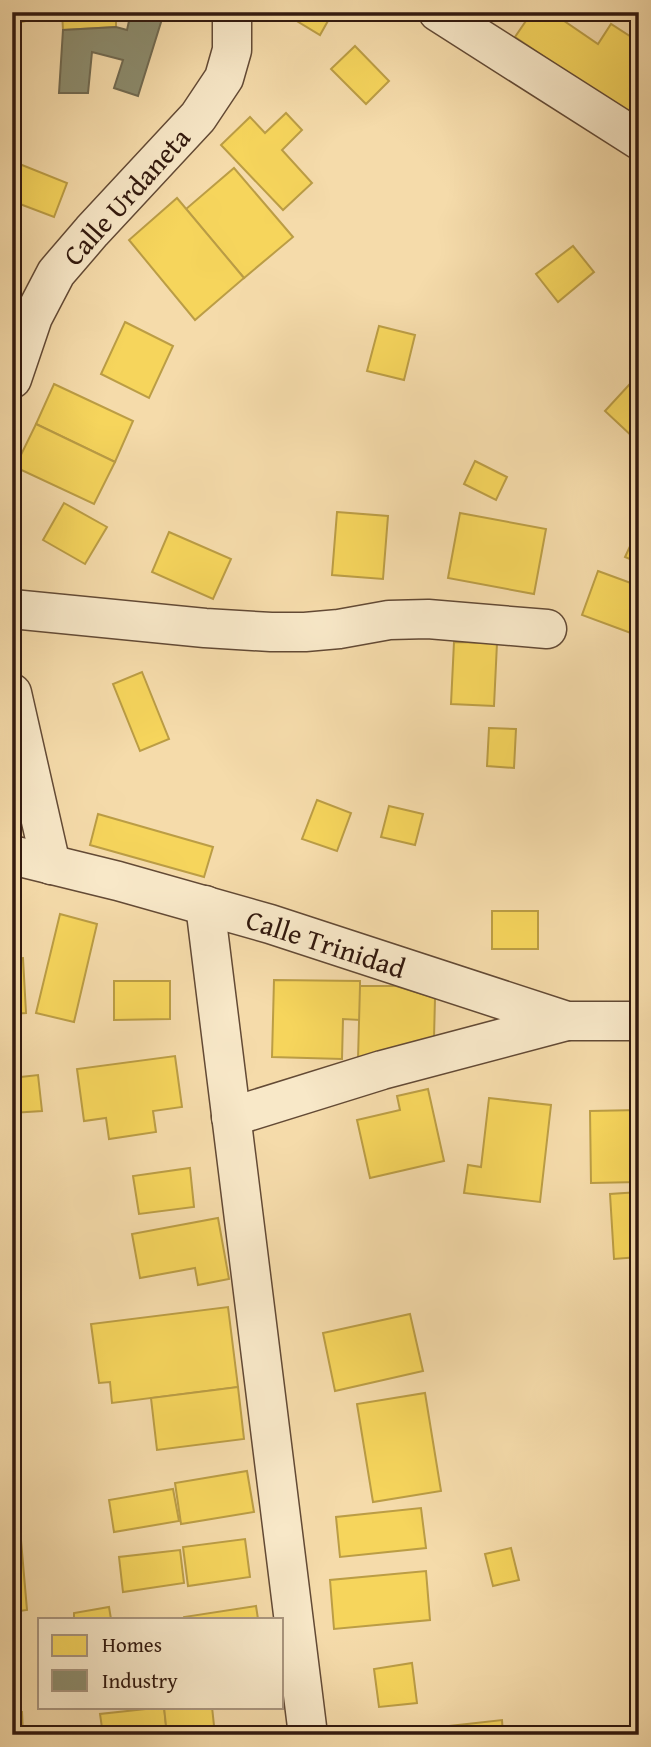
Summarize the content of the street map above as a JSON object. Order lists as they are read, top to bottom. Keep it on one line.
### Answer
{"streets":{"street":["Calle Urdaneta","Calle Trinidad"]},"legend":["Homes","Industry"]}
